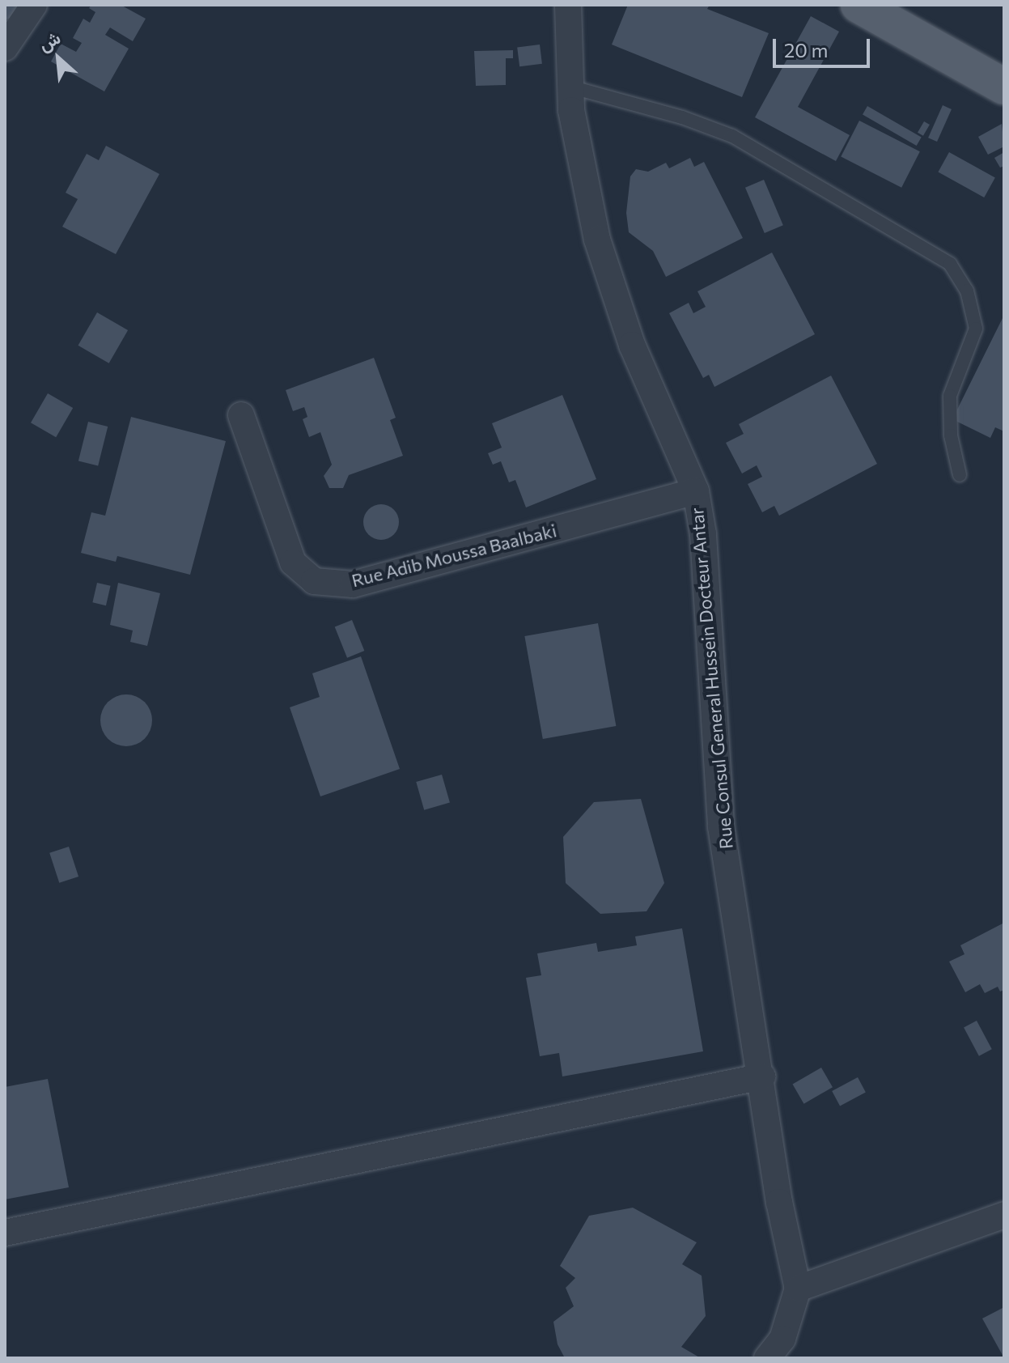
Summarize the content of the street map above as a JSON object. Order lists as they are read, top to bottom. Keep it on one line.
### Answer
{"streets":{"street":["Rue Adib Moussa Baalbaki","Rue Consul General Hussein Docteur Antar"]},"crossings":[["Rue Adib Moussa Baalbaki","Rue Consul General Hussein Docteur Antar"]],"scale_bar":"20 m","north":"top left"}
